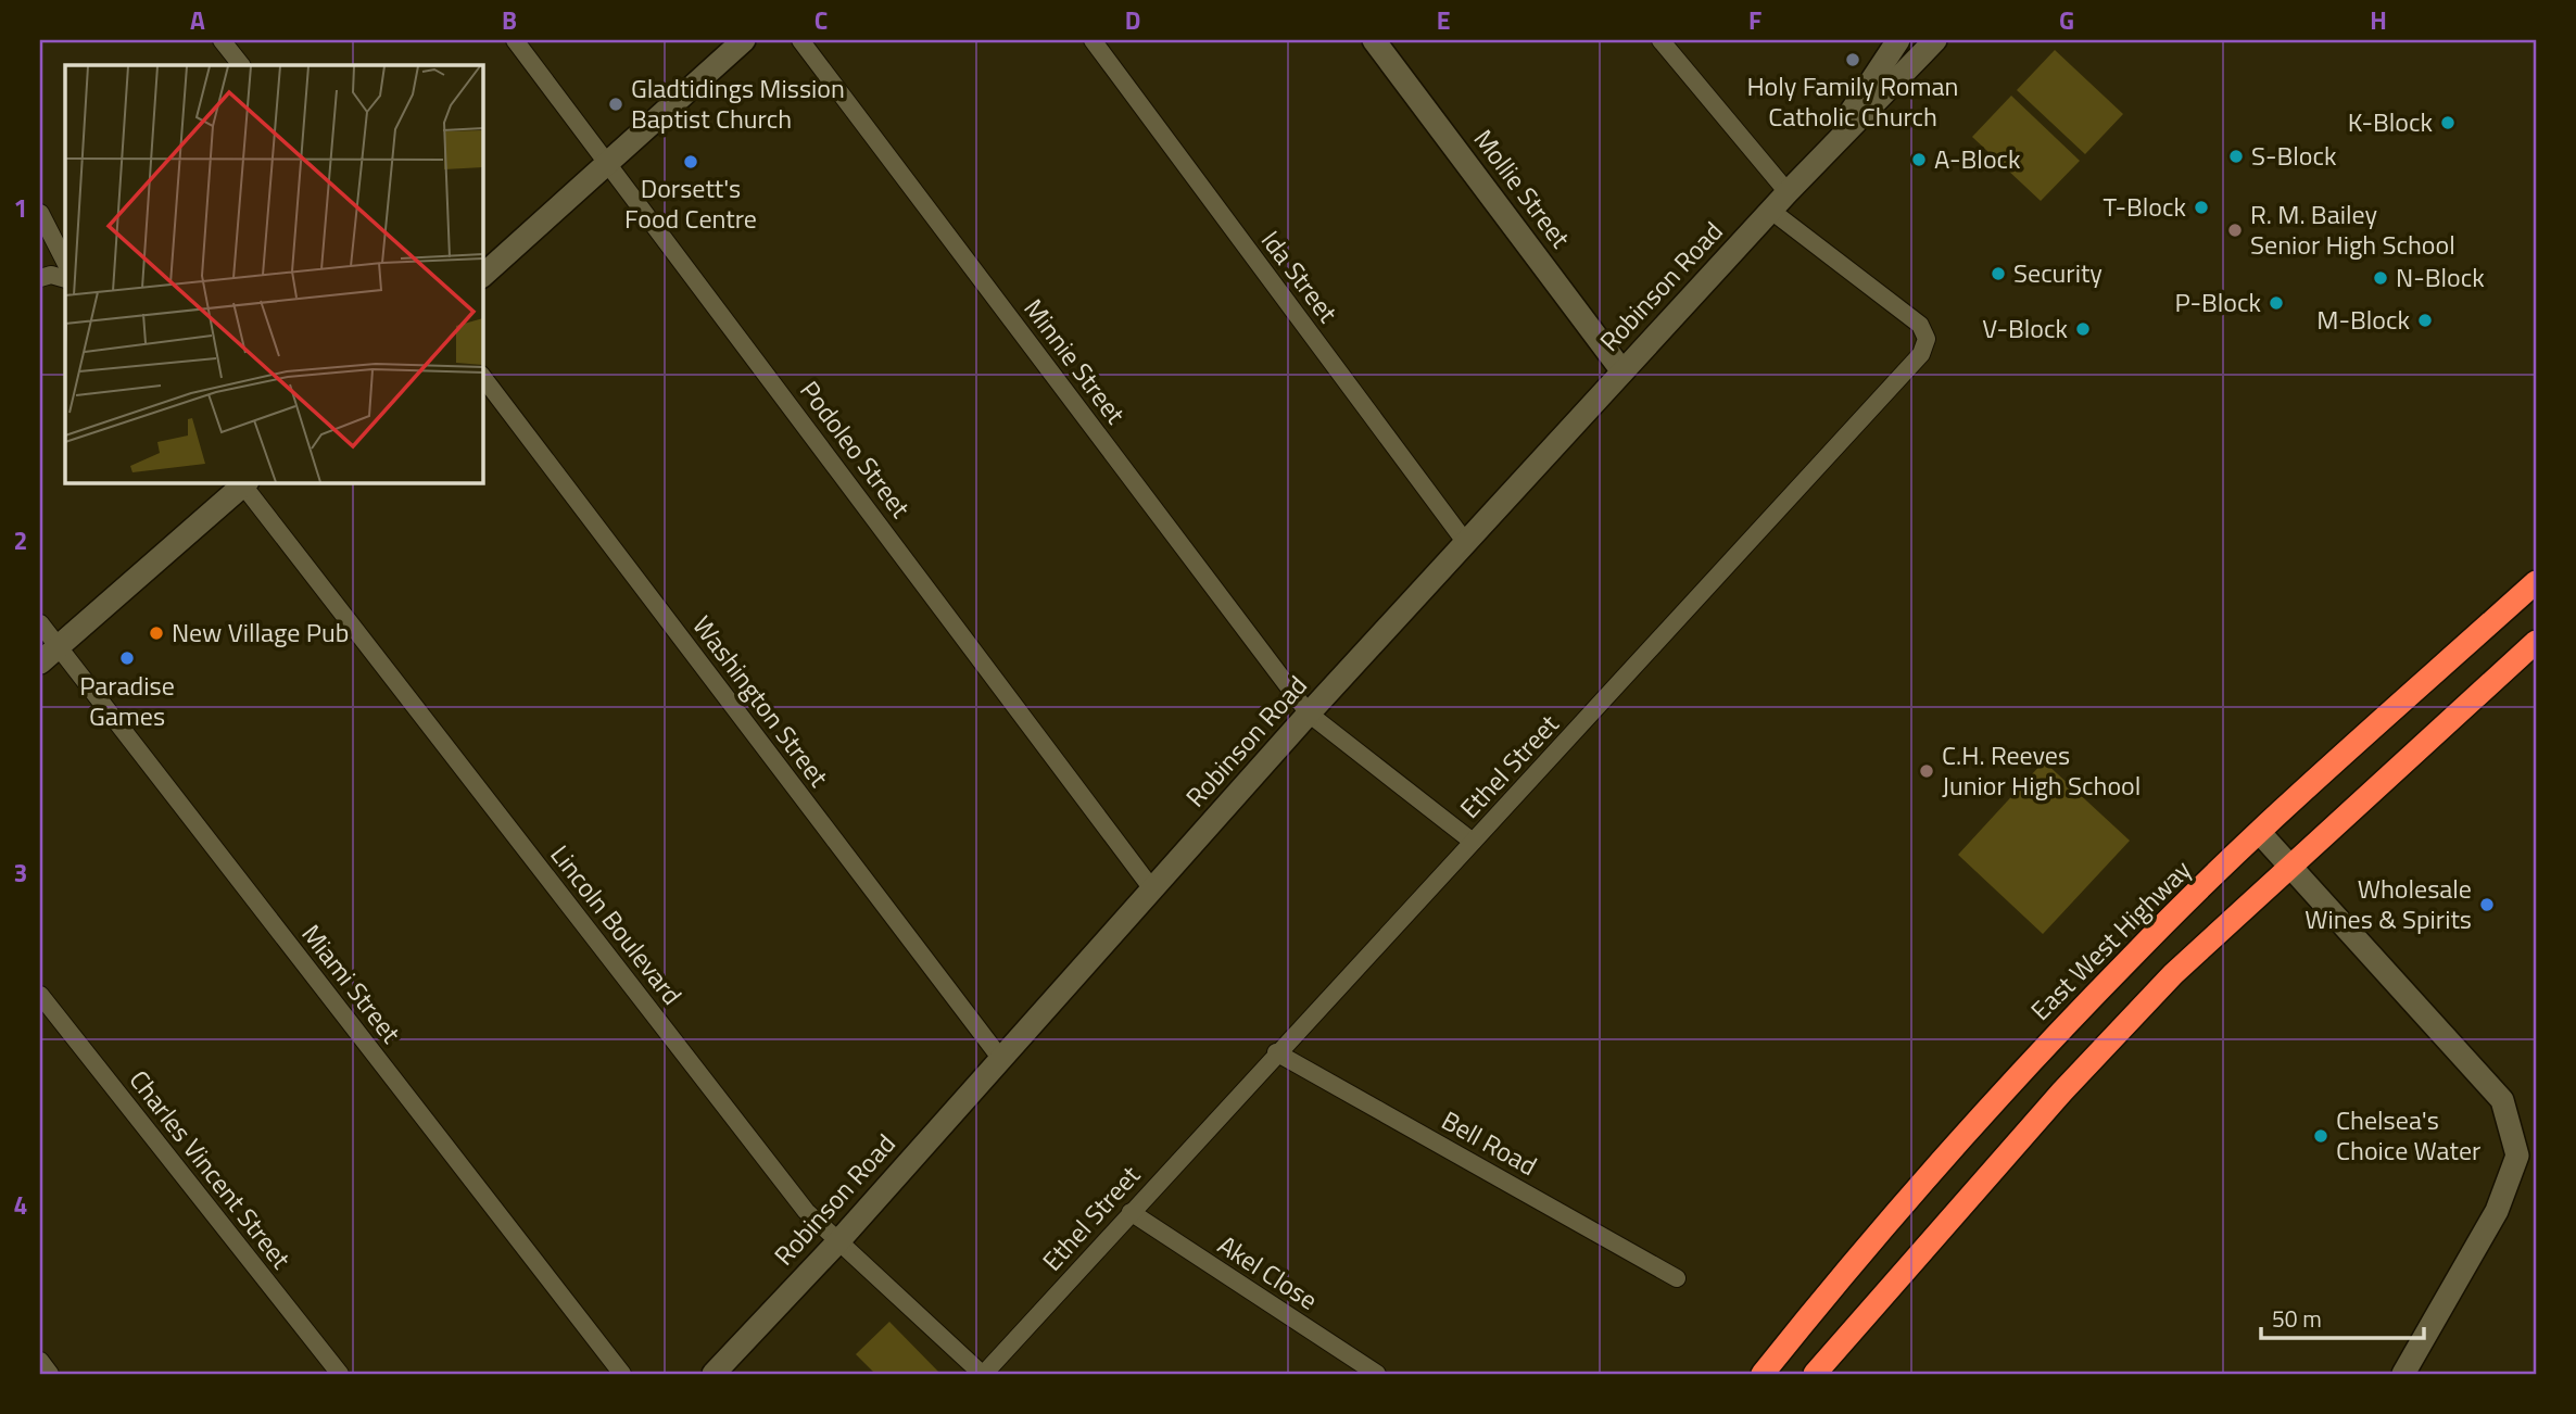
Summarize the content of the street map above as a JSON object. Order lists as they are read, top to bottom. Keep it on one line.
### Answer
{"streets":{"highway":["East West Highway"],"main road":["Mollie Street","Robinson Road"],"street":["Ida Street","Minnie Street","Podoleo Street","Washington Street","Ethel Street","Lincoln Boulevard","Miami Street","Bell Road","Charles Vincent Street","Akel Close"]},"crossings":[["Mollie Street","Robinson Road"],["Ida Street","Robinson Road"],["Robinson Road","Minnie Street"],["Robinson Road","Podoleo Street"],["Robinson Road","Washington Street"],["Robinson Road","Ethel Street"],["Robinson Road","Lincoln Boulevard"],["Minnie Street","Ethel Street"],["Ethel Street","Lincoln Boulevard"],["Ethel Street","Bell Road"],["Ethel Street","Akel Close"]],"places":["Holy Family Roman Catholic Church","Gladtidings Mission Baptist Church","K-Block","S-Block","A-Block","Dorsett's Food Centre","T-Block","R. M. Bailey Senior High School","Security","N-Block","P-Block","M-Block","V-Block","New Village Pub","Paradise Games","C.H. Reeves Junior High School","Wholesale Wines & Spirits","Chelsea's Choice Water"],"scale_bar":"50 m","grid":{"columns":["A","B","C","D","E","F","G","H"],"rows":["1","2","3","4"]}}
